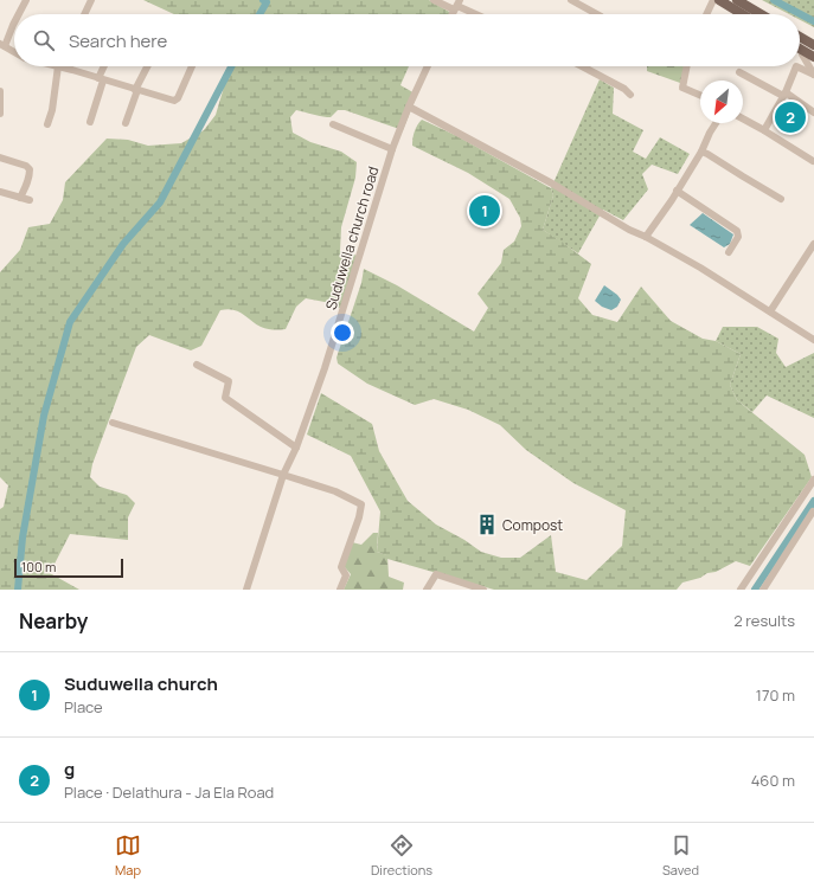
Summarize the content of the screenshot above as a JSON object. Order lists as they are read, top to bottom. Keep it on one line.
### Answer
{"streets":{"street":["Suduwella church road"]},"places":{"building":["Compost"]},"scale_bar":"100 m","north":"bottom left","page":{"search":"Search here","pins":["2","1"],"scale":"100 m","heading":["Nearby","2 results"],"list":[{"mark":"1","name":"Suduwella church","note":"Place","value":"170 m"},{"mark":"2","name":"g","note":"Place · Delathura - Ja Ela Road","value":"460 m"}],"nav":["Map","Directions","Saved"]}}
